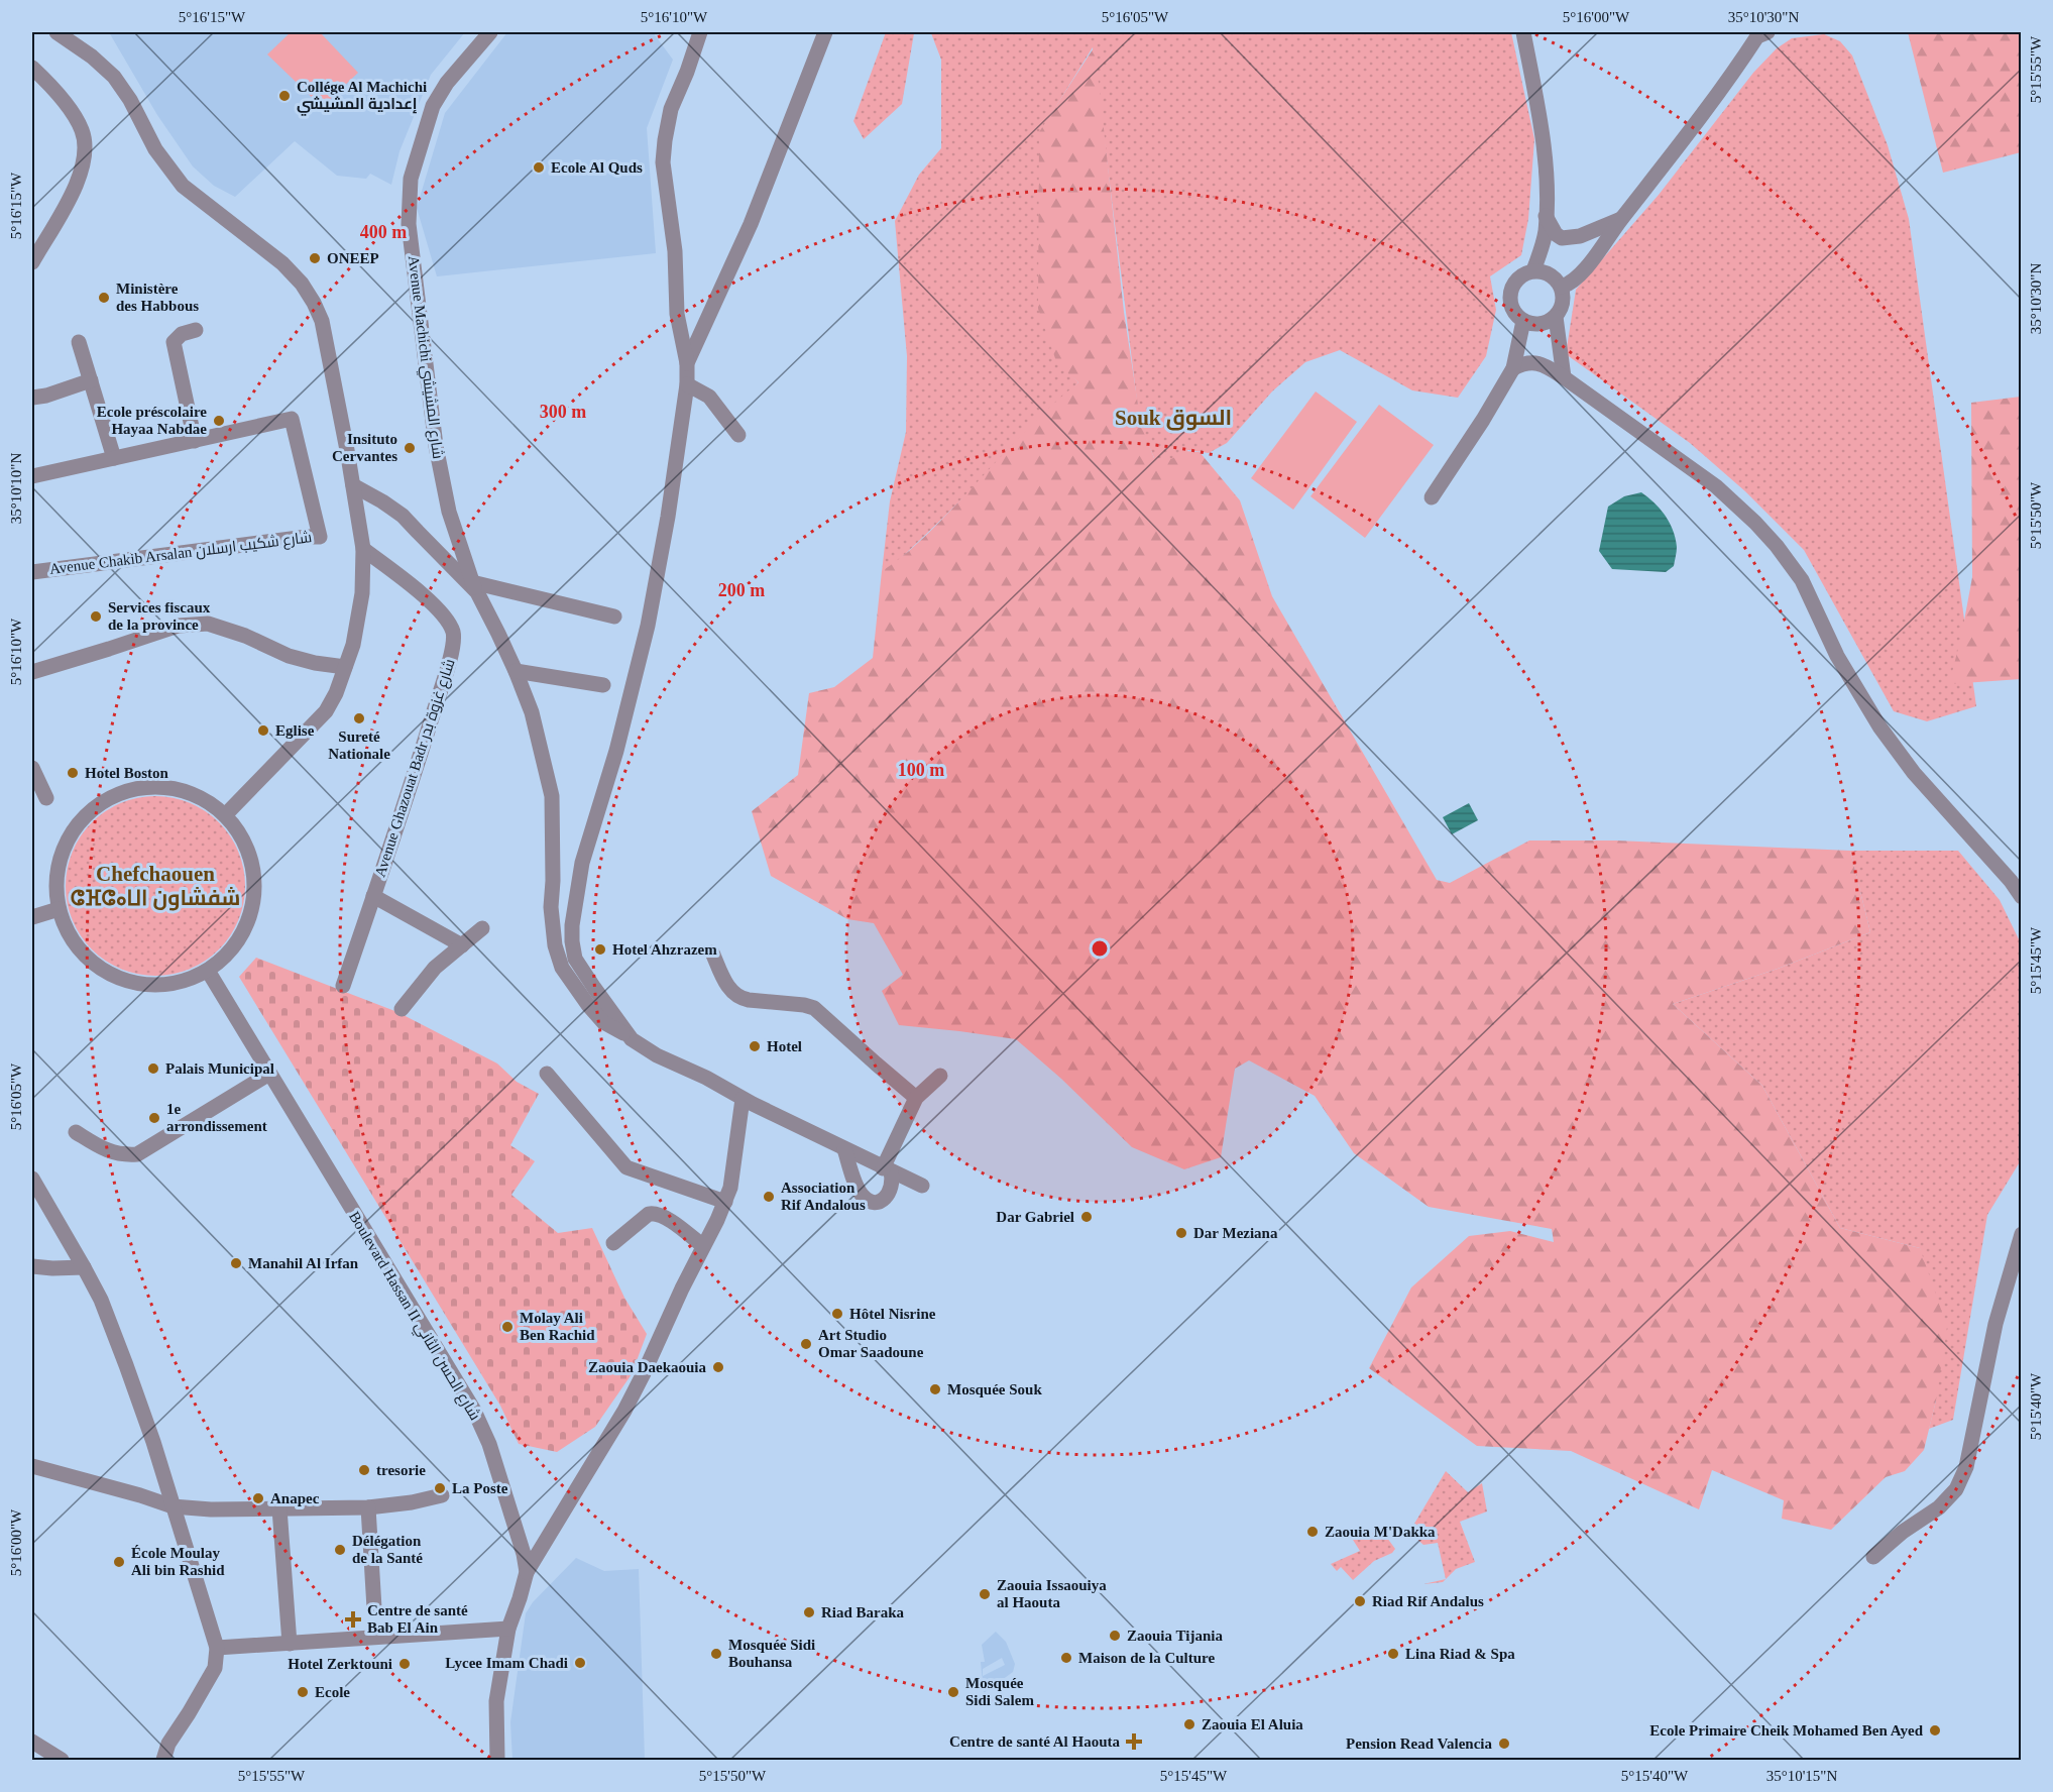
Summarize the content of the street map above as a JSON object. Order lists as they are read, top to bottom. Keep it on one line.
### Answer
{"streets":{"street":["Avenue Machichi شارع المشيشي","Avenue Chakib Arsalan شارع شكيب ارسلان","Avenue Ghazouat Badr شارع غزوة بدر","Boulevard Hassan II شارع الحسن الثاني"]},"districts":["Souk السوق","Chefchaouen ⵛⴼⵛⴰⵡⵏ شفشاون"],"places":{"other":["Collége Al Machichi إعدادية المشيشي","Ecole Al Quds","ONEEP","Ministère des Habbous","Ecole préscolaire Hayaa Nabdae","Insituto Cervantes","Services fiscaux de la province","Sureté Nationale","Eglise","Hotel Boston","Hotel Ahzrazem","Hotel","Palais Municipal","1e arrondissement","Association Rif Andalous","Dar Gabriel","Dar Meziana","Manahil Al Irfan","Hôtel Nisrine","Molay Ali Ben Rachid","Art Studio Omar Saadoune","Zaouia Daekaouia","Mosquée Souk","tresorie","La Poste","Anapec","Zaouia M'Dakka","Délégation de la Santé","École Moulay Ali bin Rashid","Zaouia Issaouiya al Haouta","Riad Rif Andalus","Riad Baraka","Zaouia Tijania","Mosquée Sidi Bouhansa","Lina Riad & Spa","Maison de la Culture","Lycee Imam Chadi","Hotel Zerktouni","Ecole","Mosquée Sidi Salem","Zaouia El Aluia","Ecole Primaire Cheik Mohamed Ben Ayed","Pension Read Valencia"],"health":["Centre de santé Bab El Ain","Centre de santé Al Haouta"]},"coordinates":["5°16'15\"W","5°16'10\"W","5°16'05\"W","5°16'00\"W","35°10'30\"N","5°15'55\"W","35°10'10\"N","5°15'50\"W","5°15'45\"W","5°15'40\"W","35°10'15\"N"],"rings":["400 m","300 m","200 m","100 m"]}
